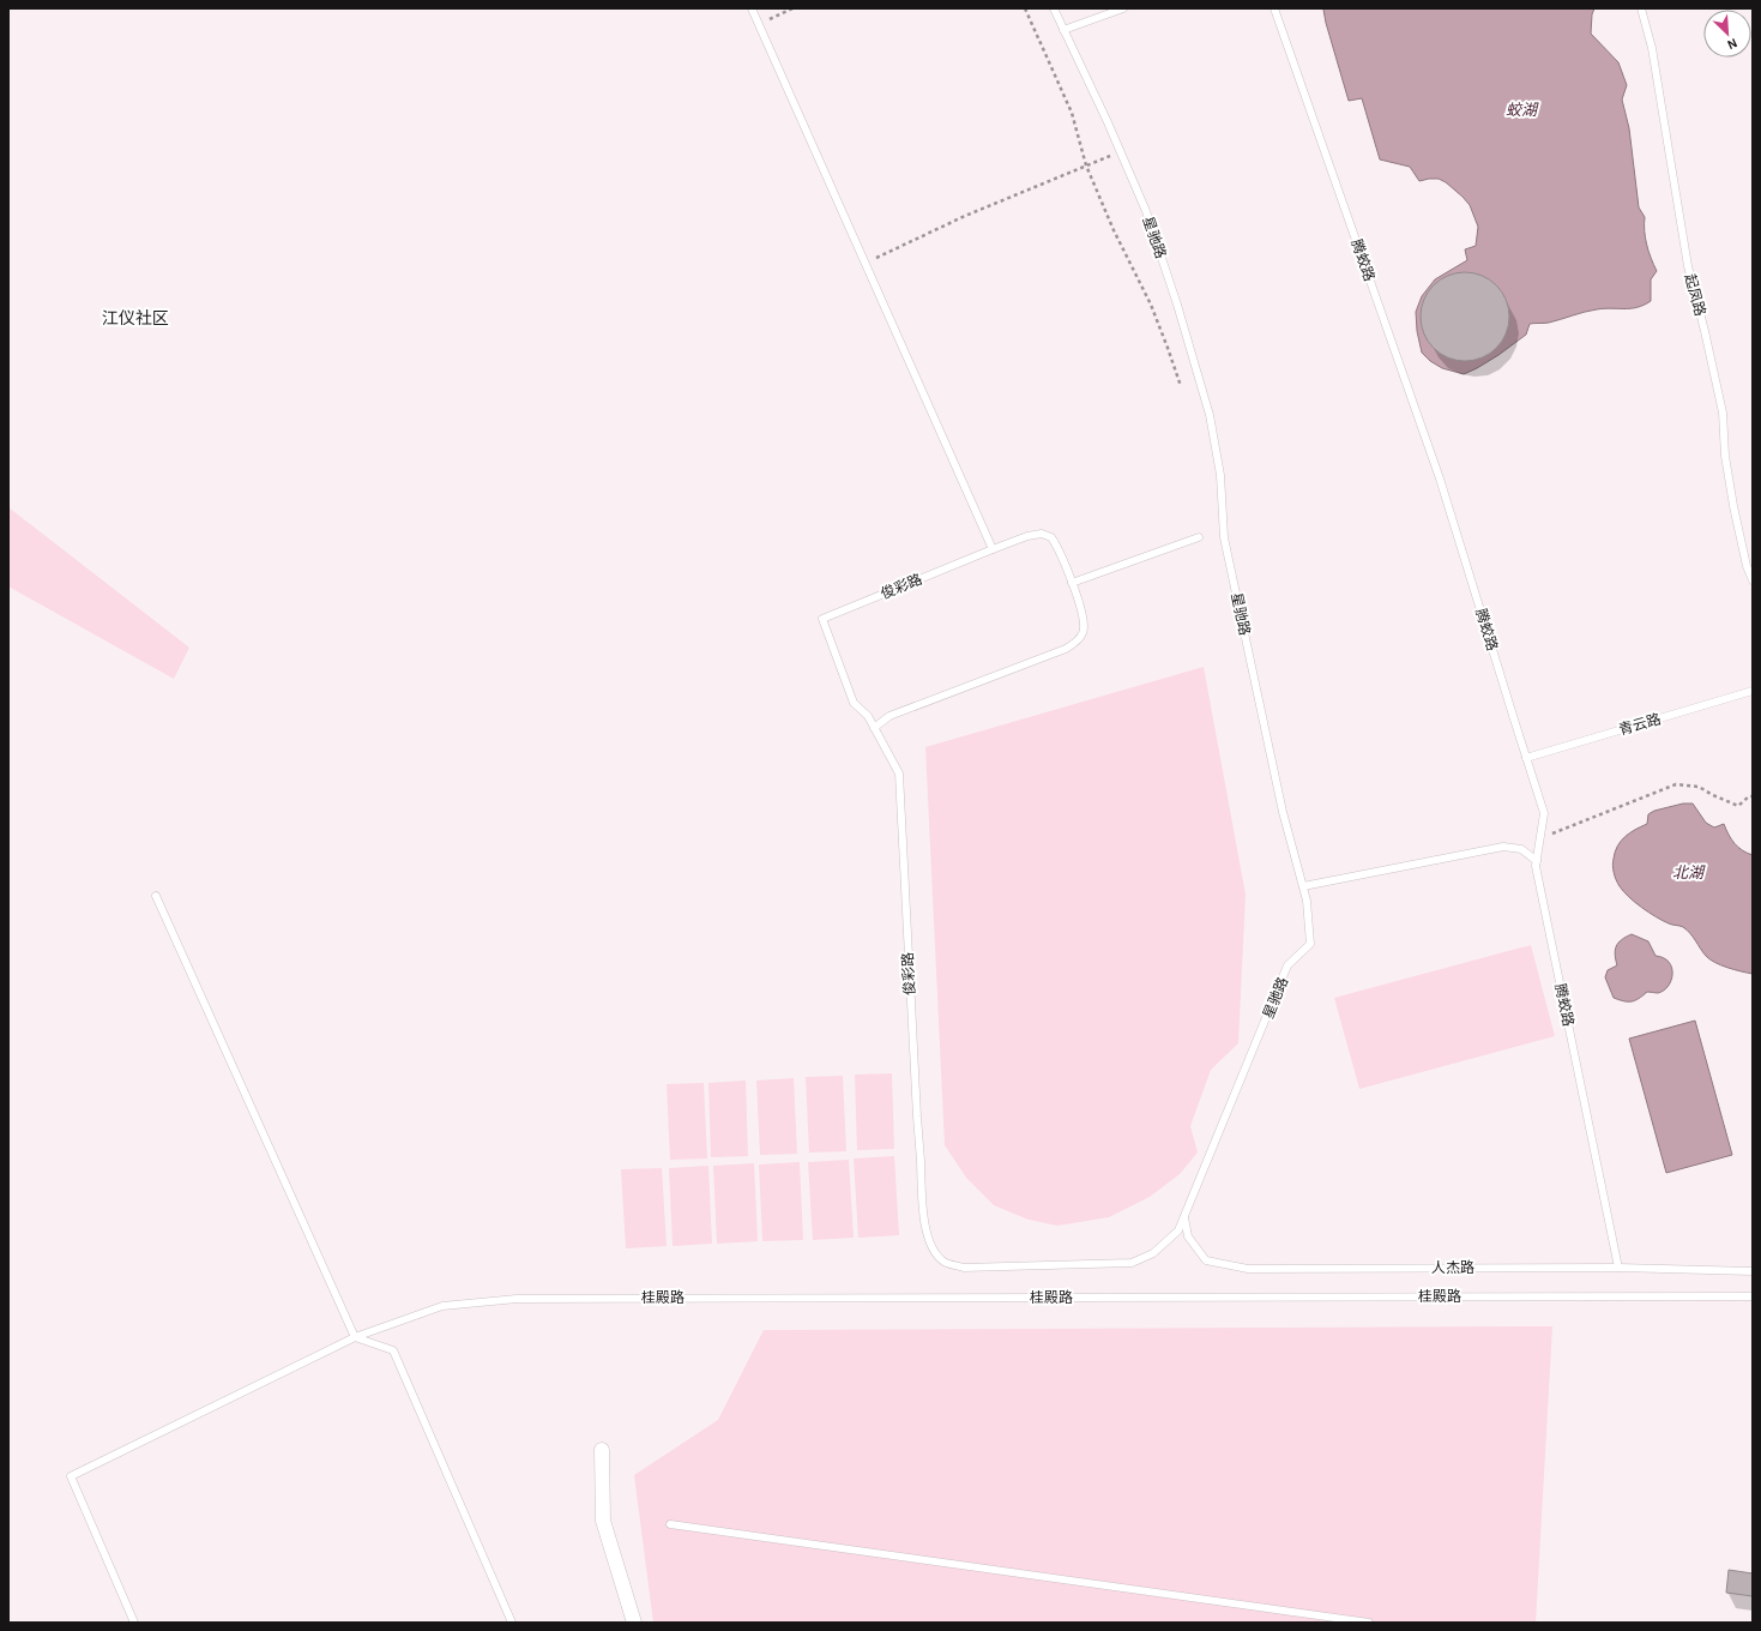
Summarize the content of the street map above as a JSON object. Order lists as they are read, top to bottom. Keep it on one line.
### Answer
{"streets":{"lane":["星驰路","腾蛟路","起凤路","俊彩路","青云路","人杰路","桂殿路"]},"crossings":[["星驰路","俊彩路"],["星驰路","人杰路"],["腾蛟路","青云路"],["腾蛟路","人杰路"],["俊彩路","人杰路"]],"districts":["江仪社区"],"water":["蛟湖","北湖"],"north":"bottom right"}
